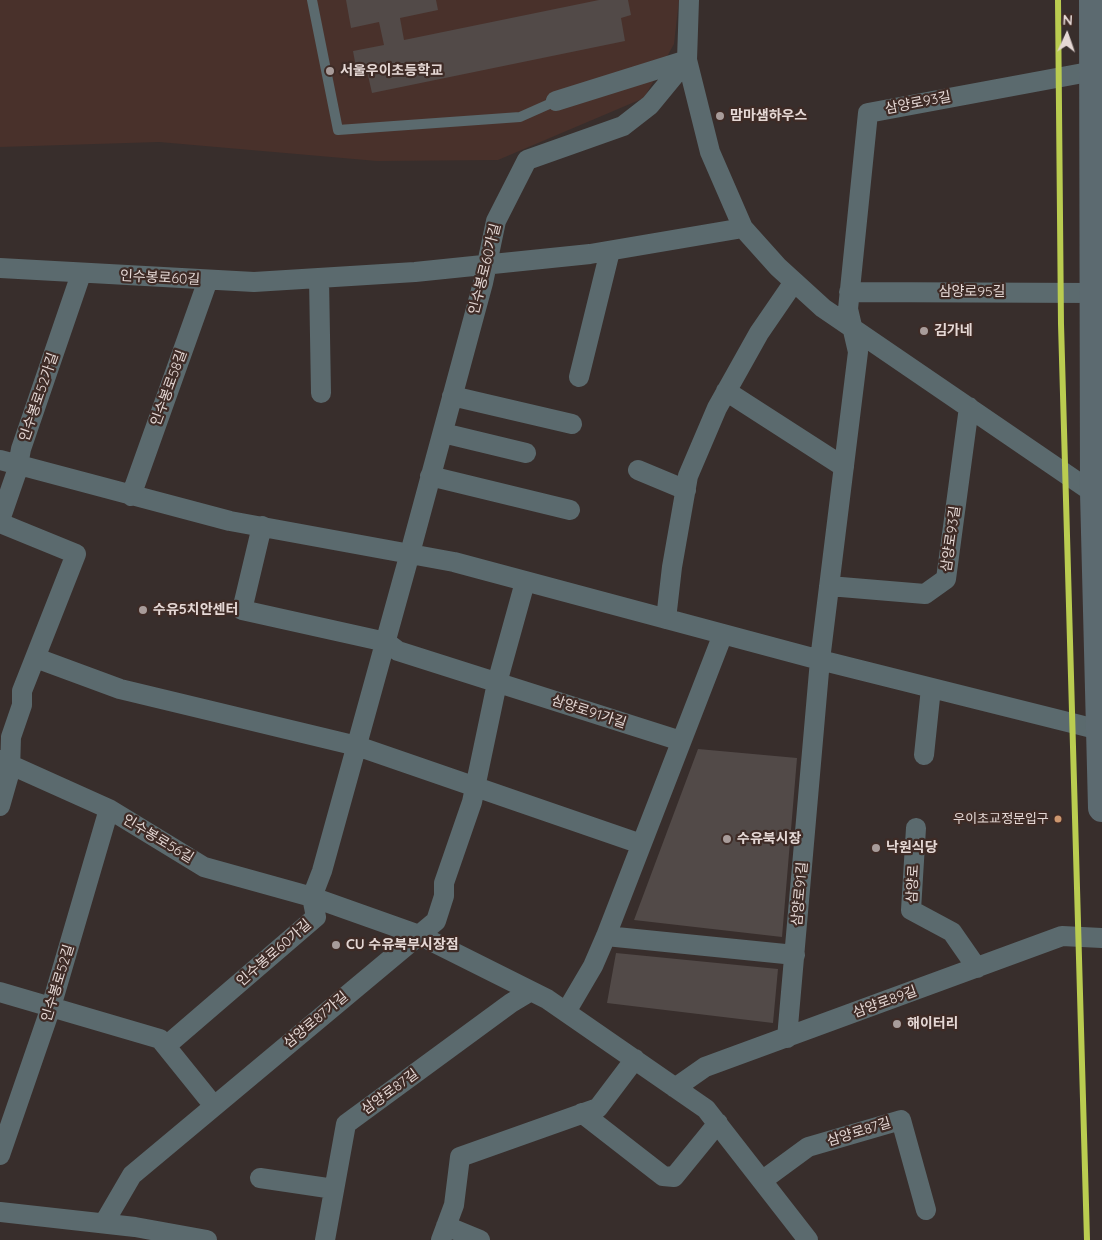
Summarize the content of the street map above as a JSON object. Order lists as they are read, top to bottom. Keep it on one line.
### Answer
{"streets":{"street":["삼양로93길","인수봉로60가길","인수봉로60길","삼양로95길","인수봉로58길","인수봉로52가길","삼양로91가길","인수봉로56길","삼양로","삼양로91길","인수봉로52길","삼양로89길","삼양로87가길","삼양로87길"]},"crossings":[["삼양로93길","삼양로95길"],["삼양로93길","삼양로91길"],["인수봉로60가길","인수봉로60길"],["인수봉로60가길","인수봉로56길"],["인수봉로60길","인수봉로58길"],["인수봉로60길","인수봉로52가길"],["인수봉로56길","인수봉로52길"],["삼양로","삼양로89길"],["삼양로91길","삼양로89길"]],"places":["서울우이초등학교","맘마샘하우스","김가네","수유5치안센터","우이초교정문입구","수유북시장","낙원식당","CU 수유북부시장점","해이터리"],"north":"top"}
